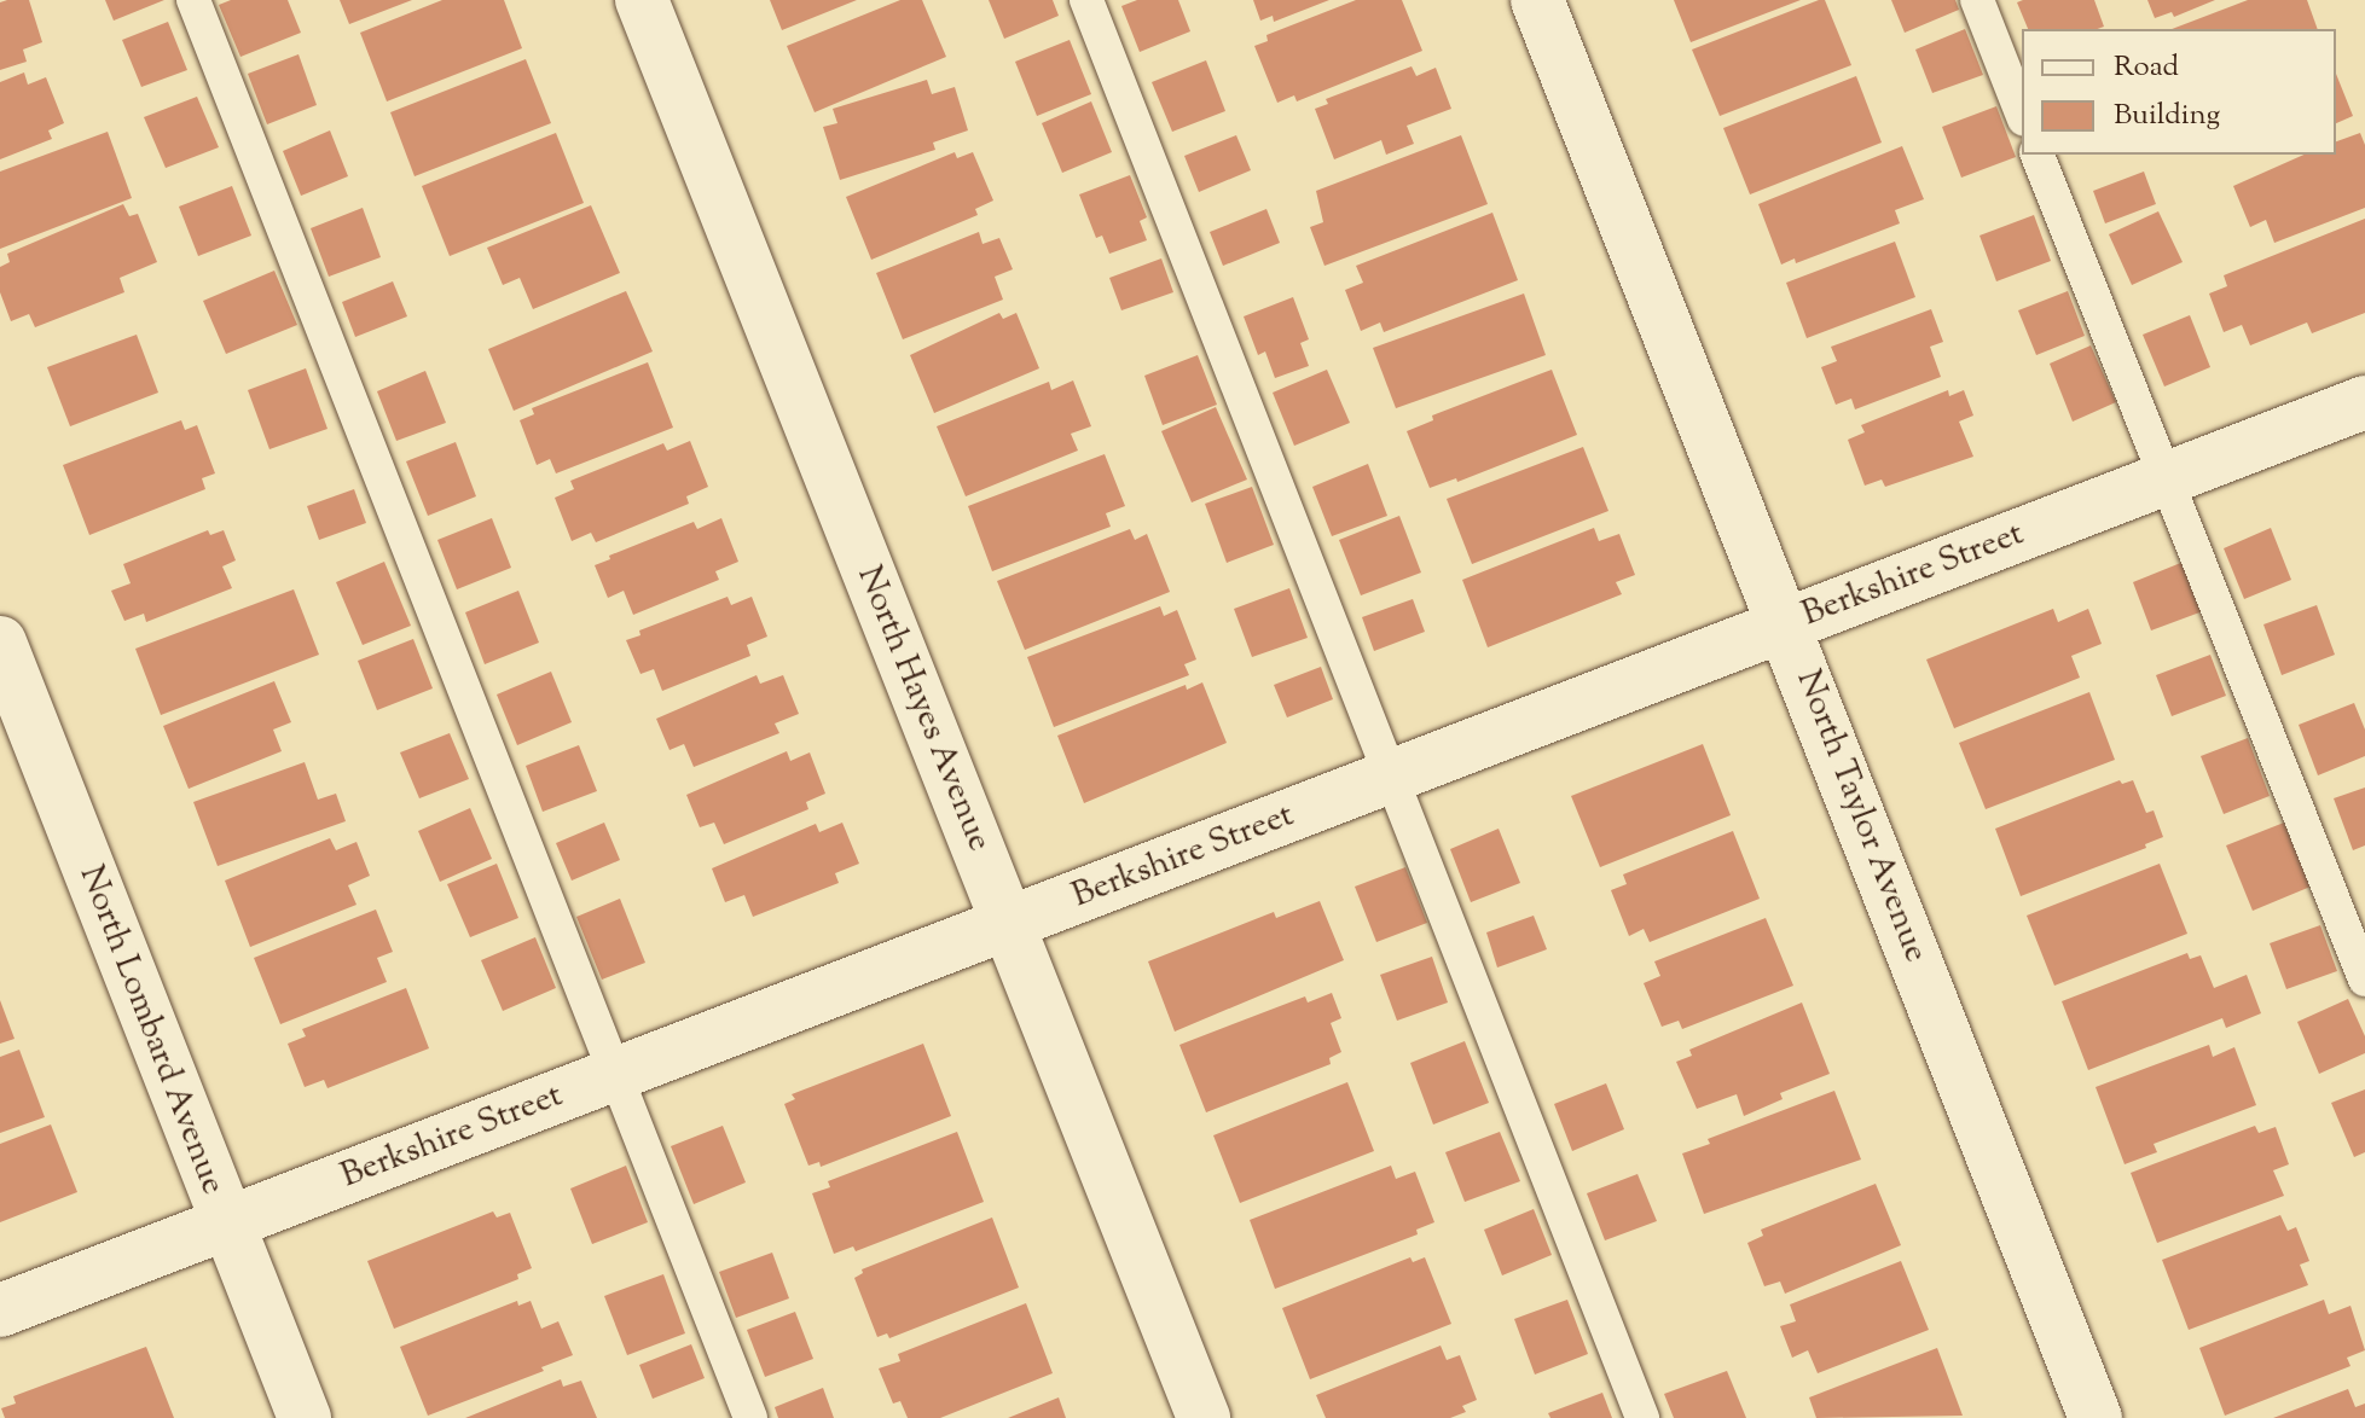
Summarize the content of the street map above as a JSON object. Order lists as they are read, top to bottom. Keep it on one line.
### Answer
{"streets":{"street":["Berkshire Street","North Hayes Avenue","North Taylor Avenue","North Lombard Avenue"]},"crossings":[["Berkshire Street","North Hayes Avenue"],["Berkshire Street","North Taylor Avenue"],["Berkshire Street","North Lombard Avenue"]],"legend":["Road","Building"]}
